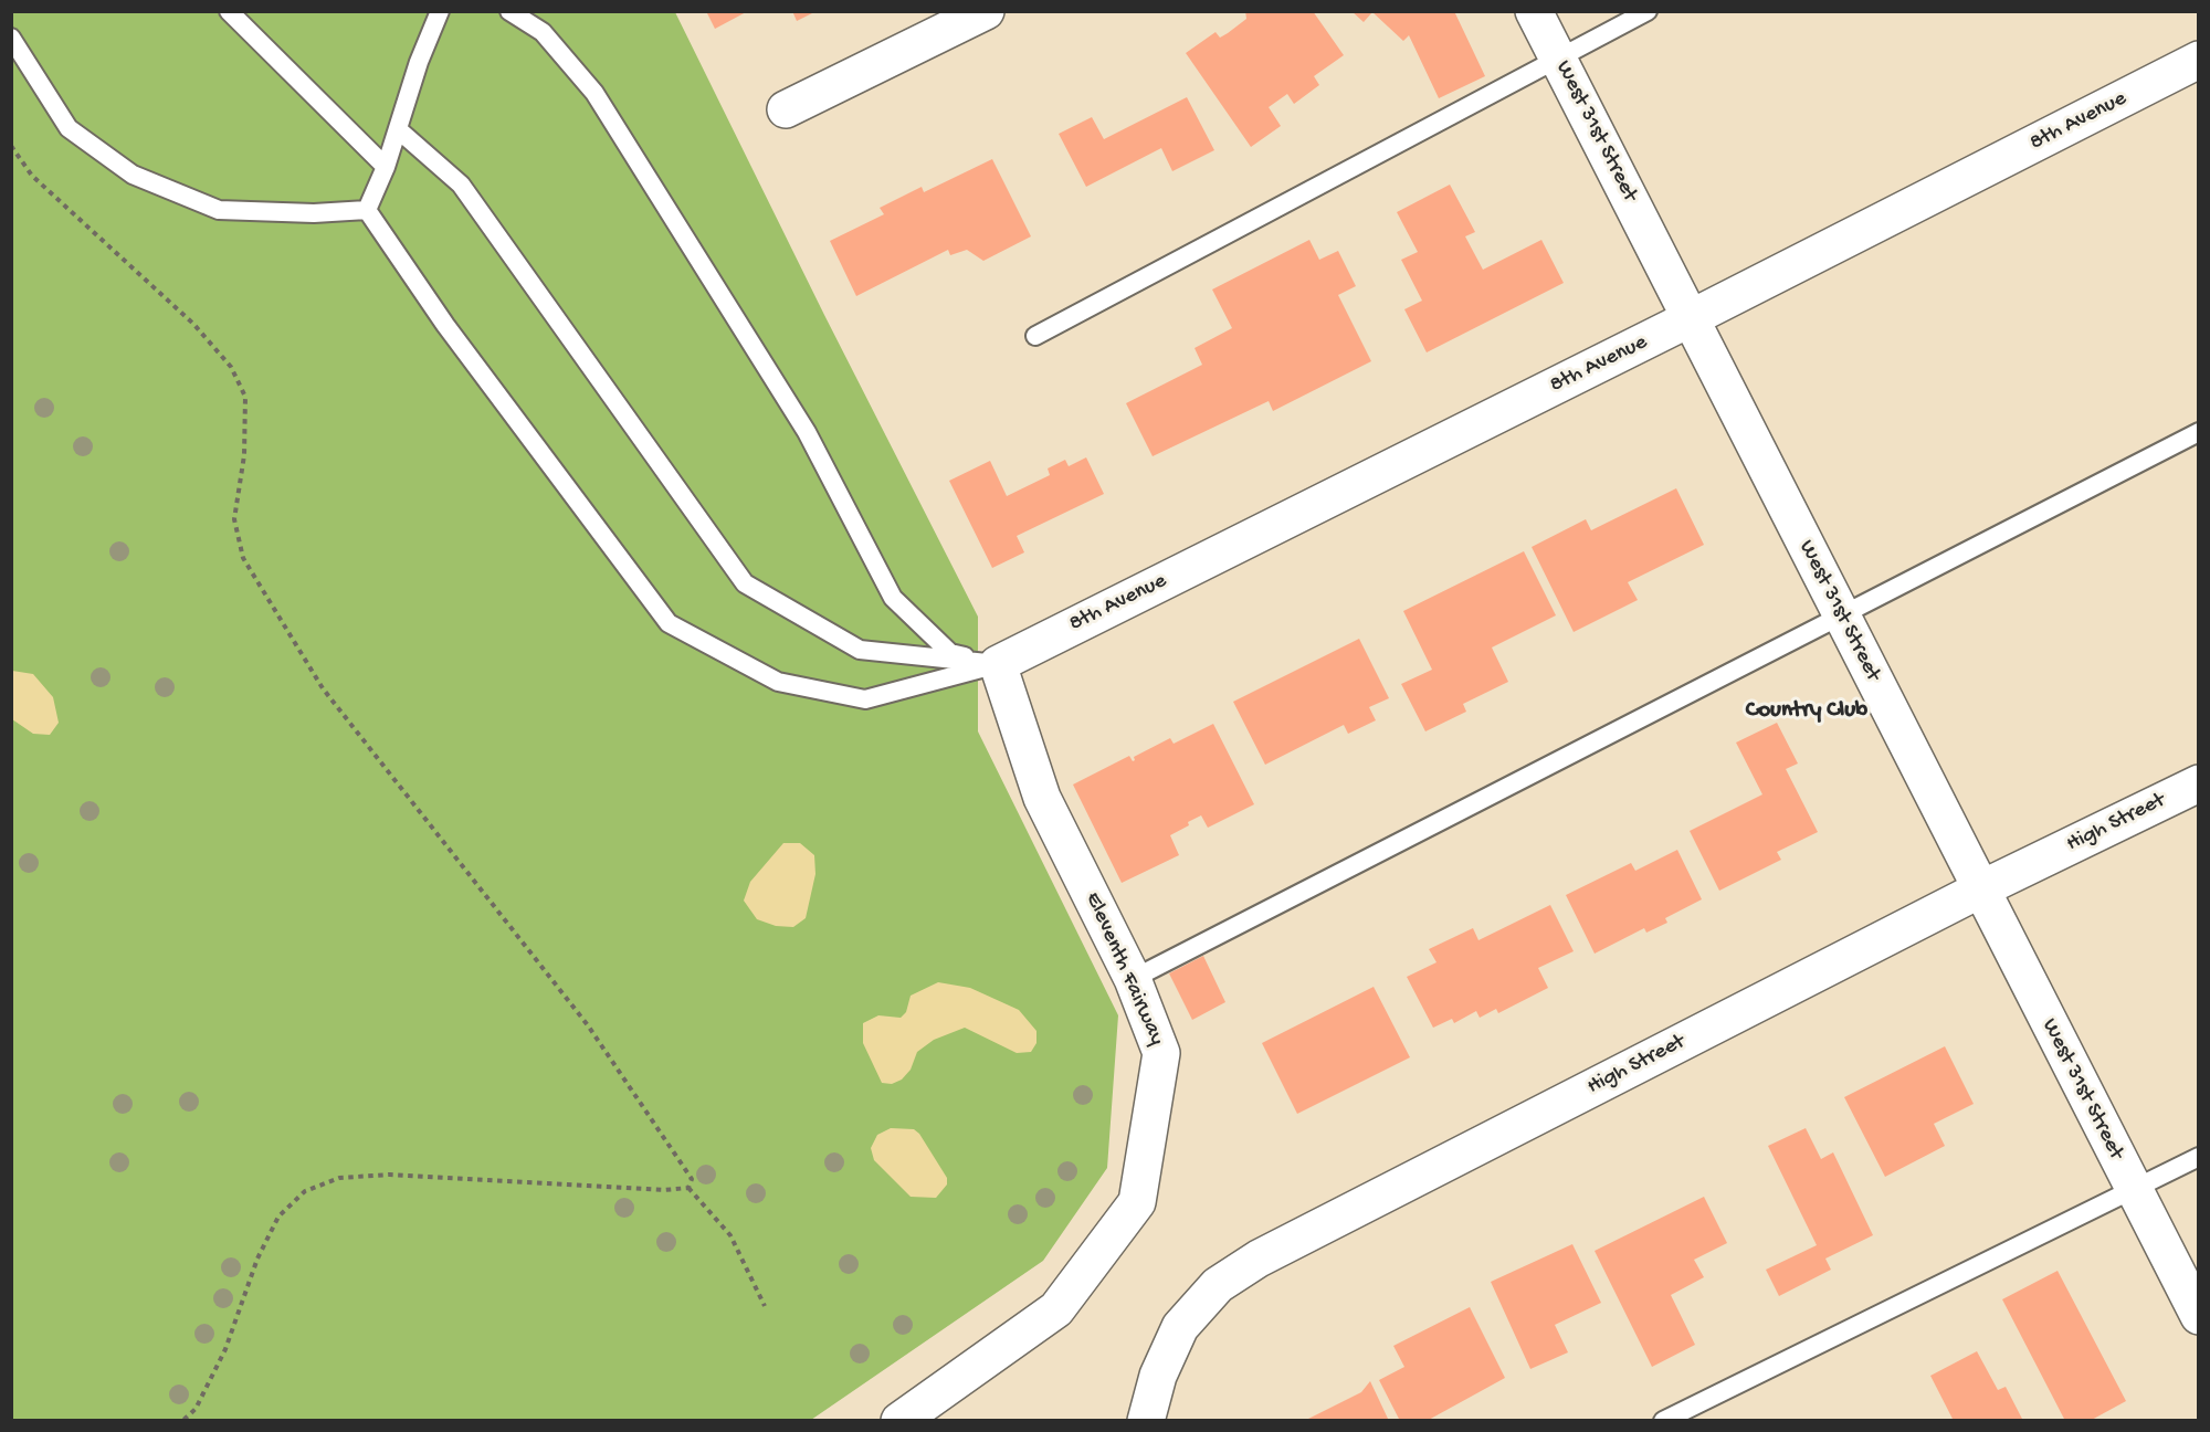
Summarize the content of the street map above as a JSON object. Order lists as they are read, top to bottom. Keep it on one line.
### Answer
{"streets":{"street":["8th Avenue","West 31st Street","High Street","Eleventh Fairway"]},"crossings":[["8th Avenue","West 31st Street"],["8th Avenue","Eleventh Fairway"],["West 31st Street","High Street"]],"districts":["Country Club"]}
